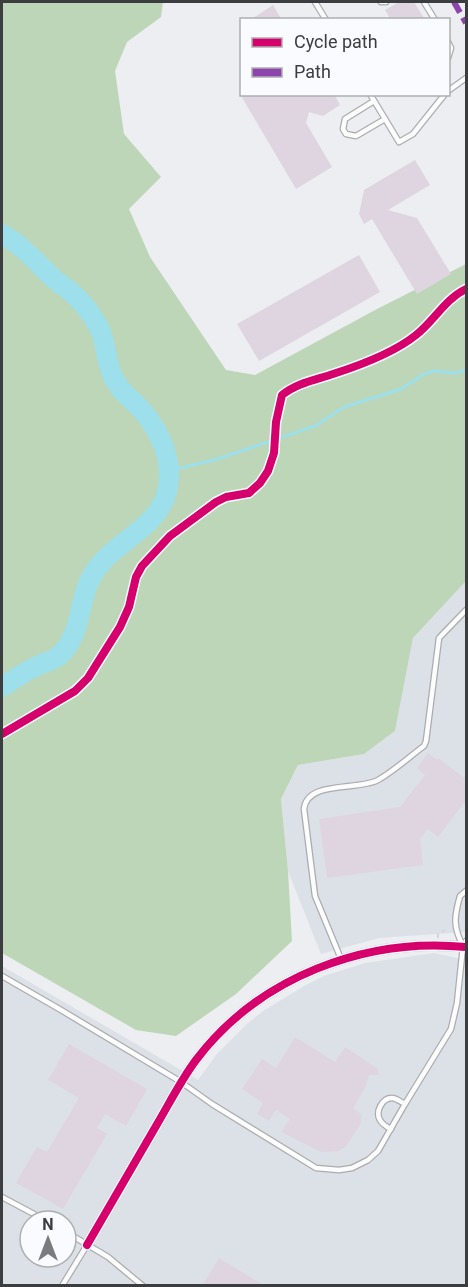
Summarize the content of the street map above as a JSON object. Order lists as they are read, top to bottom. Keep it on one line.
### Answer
{"legend":["Cycle path","Path"],"north":"top"}
